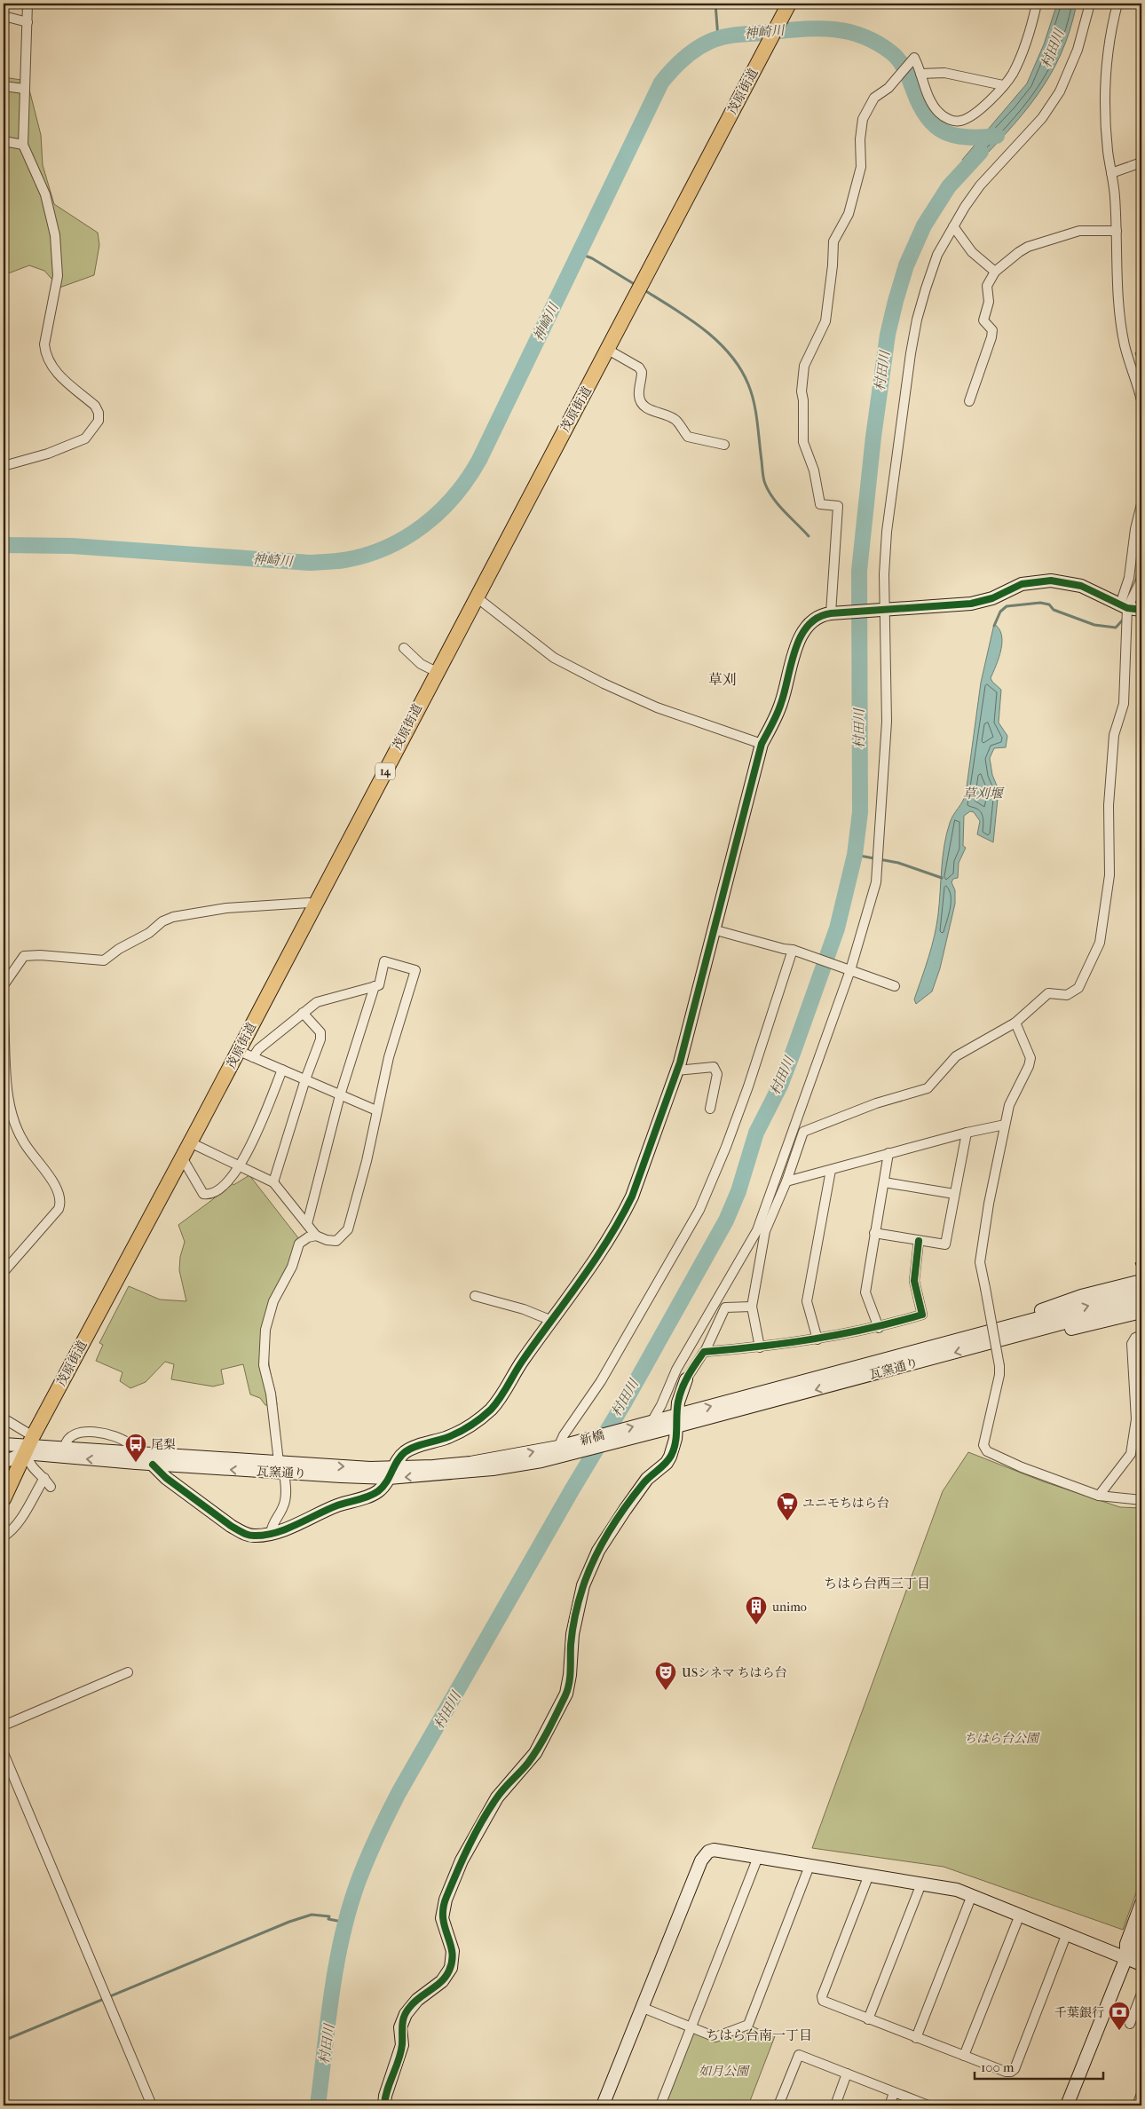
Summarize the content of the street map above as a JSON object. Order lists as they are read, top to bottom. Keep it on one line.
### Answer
{"streets":{"main road":["茂原街道","14"],"street":["瓦窯通り","新橋"]},"crossings":[["茂原街道","瓦窯通り"],["瓦窯通り","新橋"]],"districts":["草刈","ちはら台西三丁目","ちはら台南一丁目"],"water":["神崎川","村田川","草刈堰"],"parks":["ちはら台公園","如月公園"],"places":{"bus stop":["尾梨"],"supermarket":["ユニモちはら台"],"building":["unimo"],"theatre":["USシネマ ちはら台"],"bank":["千葉銀行"]},"scale_bar":"100 m"}
